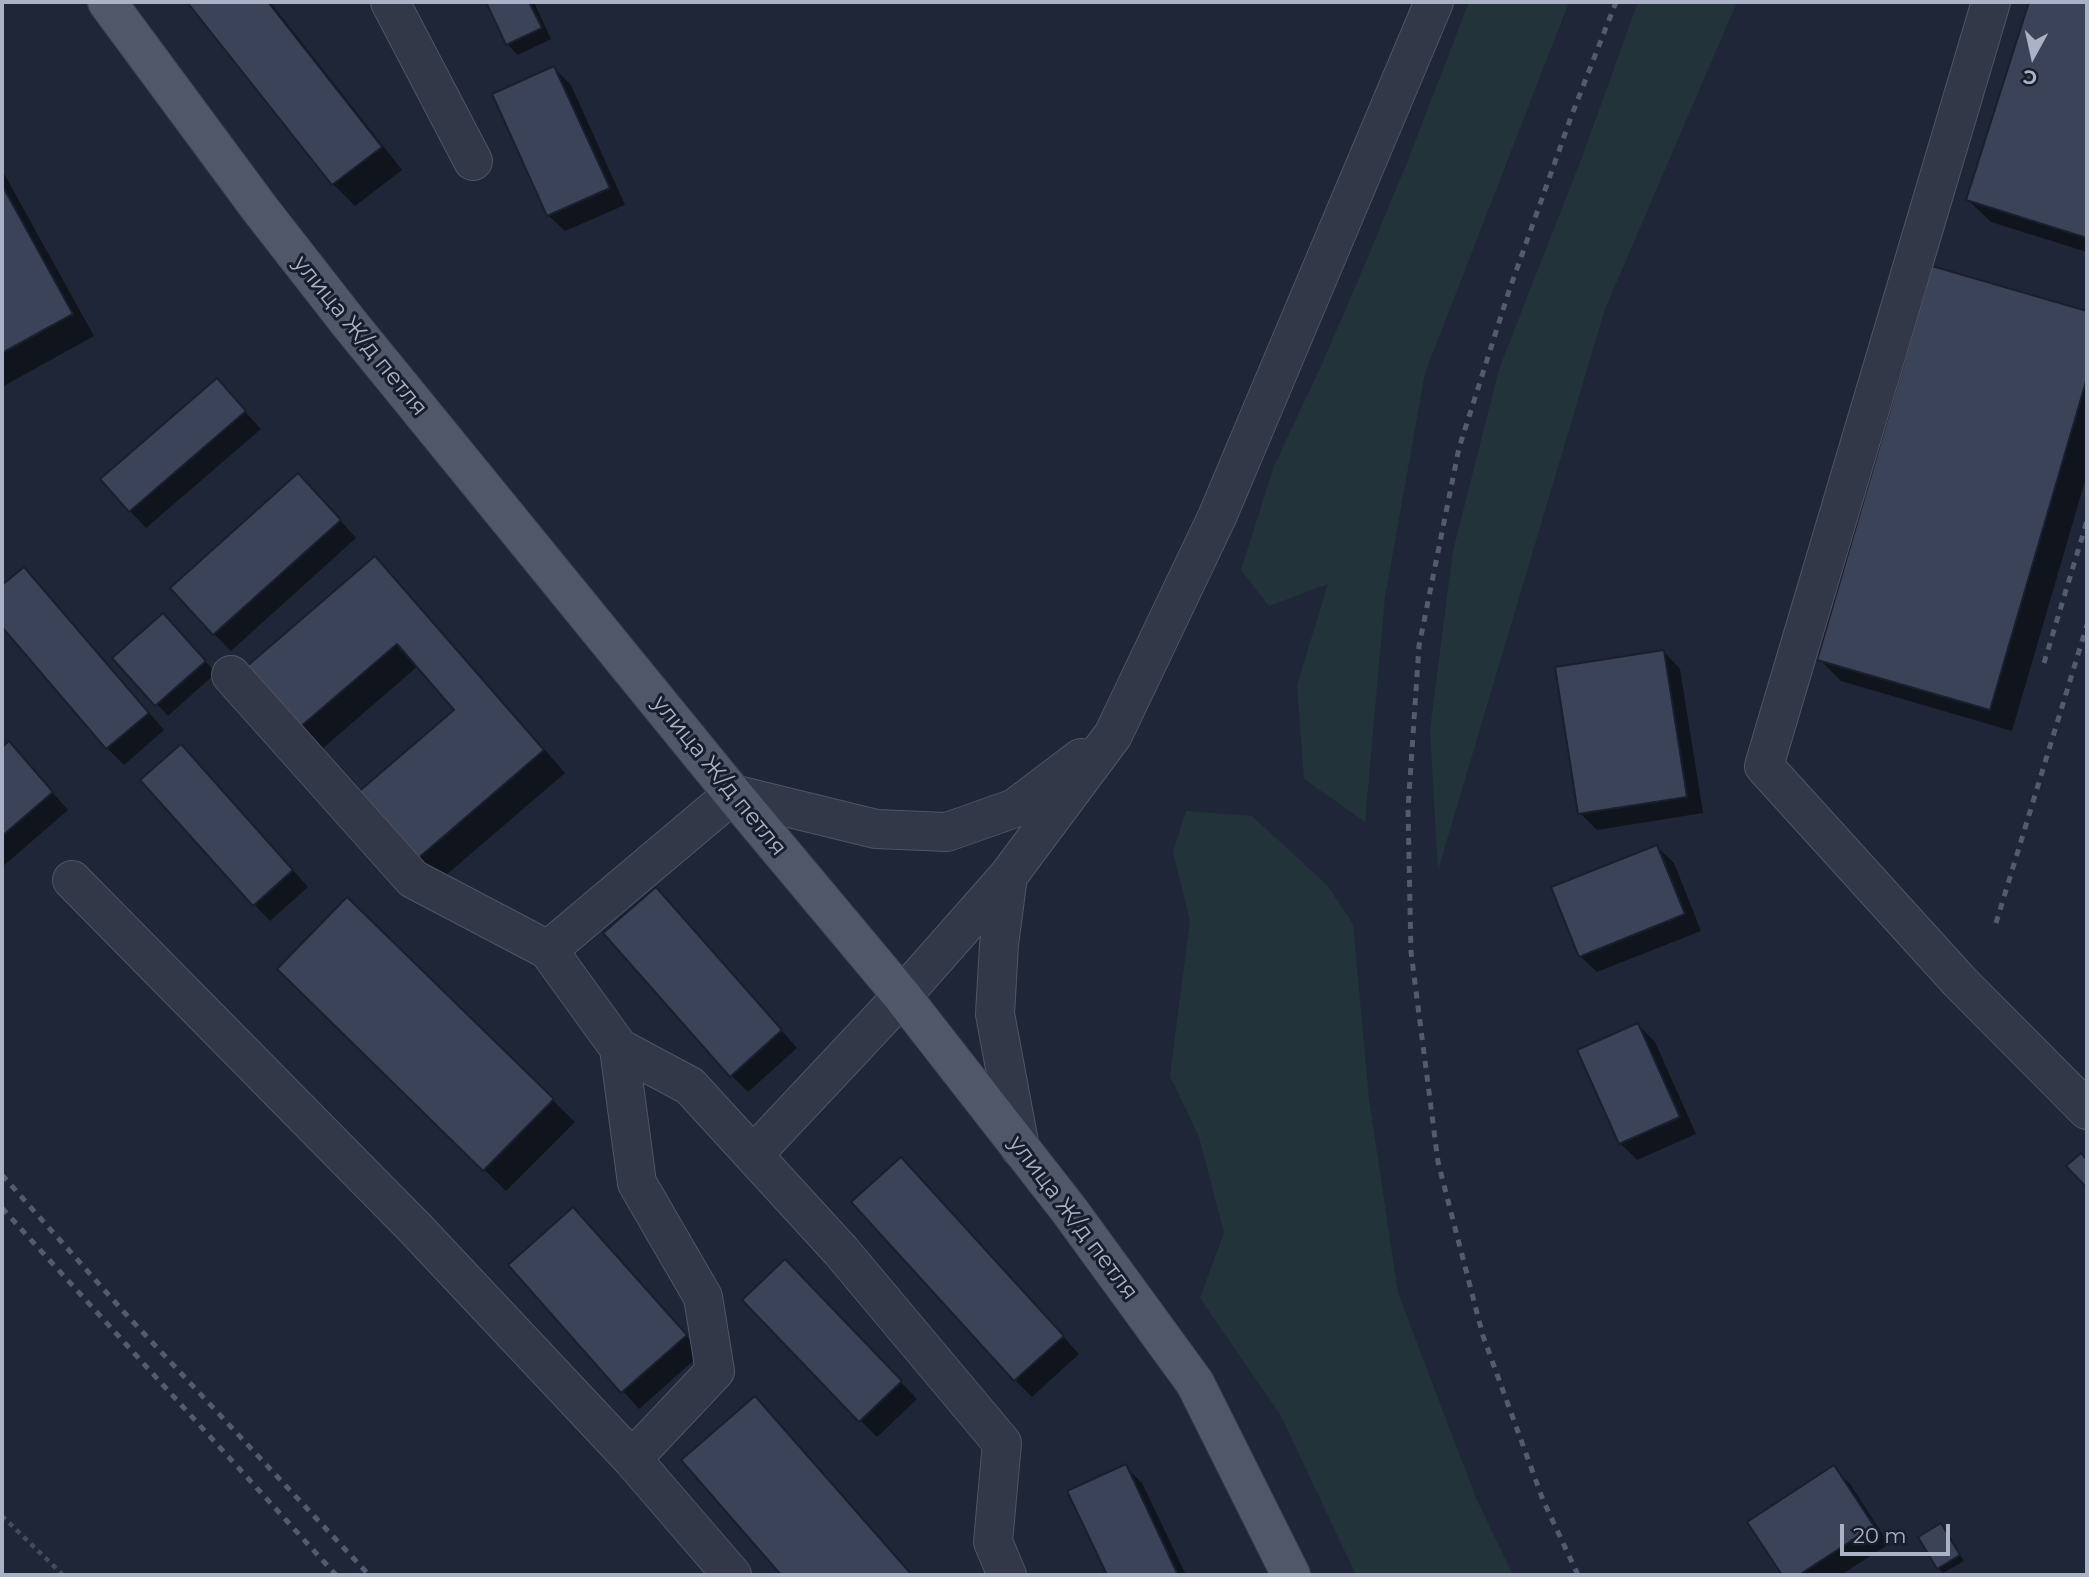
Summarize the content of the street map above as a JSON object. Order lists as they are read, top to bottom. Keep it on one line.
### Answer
{"streets":{"main road":["улица Ж/д петля"]},"scale_bar":"20 m","north":"bottom"}
